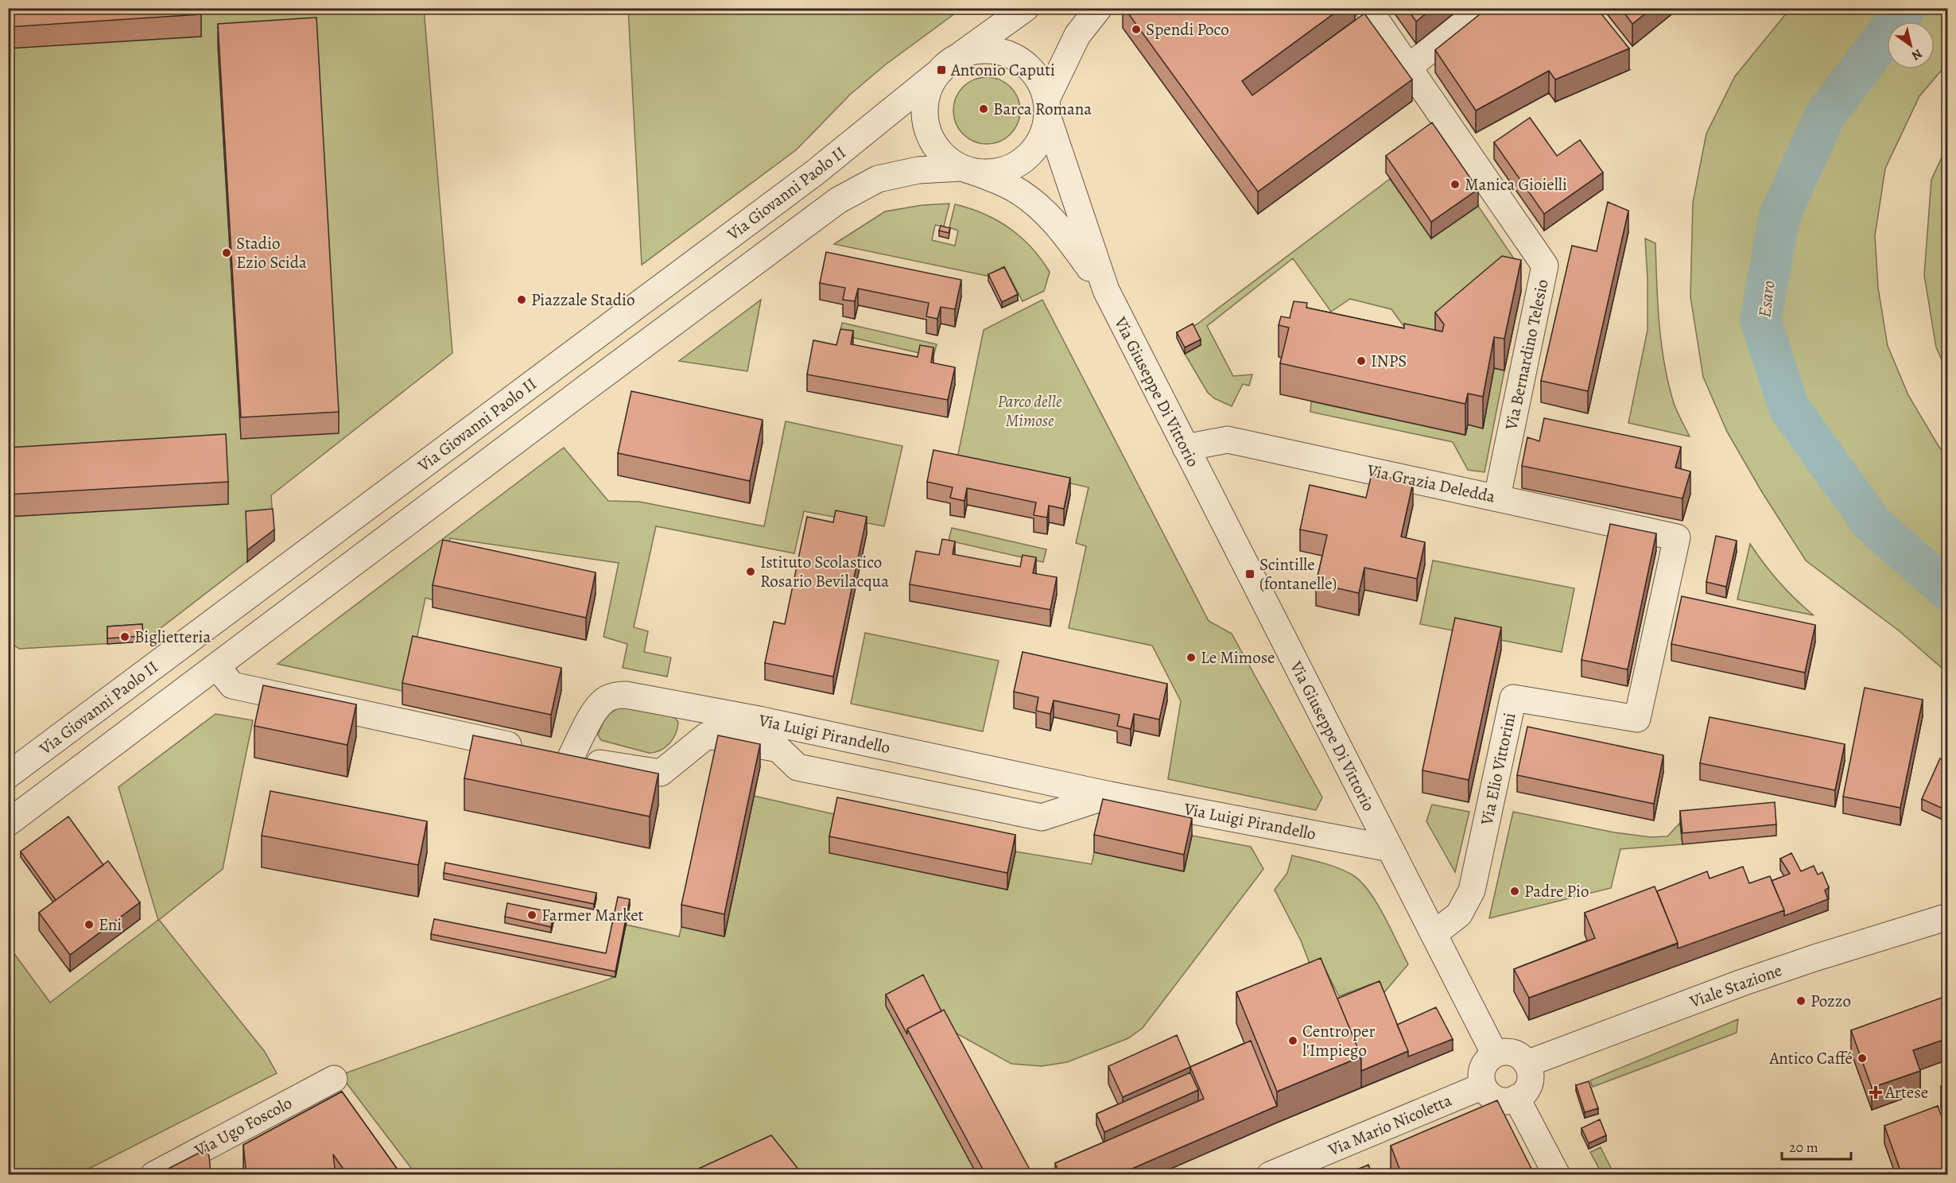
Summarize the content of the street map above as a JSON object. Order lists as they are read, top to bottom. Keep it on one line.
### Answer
{"streets":{"street":["Via Giovanni Paolo II","Via Bernardino Telesio","Via Giuseppe Di Vittorio","Via Grazia Deledda","Via Luigi Pirandello","Via Elio Vittorini","Viale Stazione","Via Mario Nicoletta","Via Ugo Foscolo"]},"crossings":[["Via Bernardino Telesio","Via Grazia Deledda"],["Via Giuseppe Di Vittorio","Via Grazia Deledda"],["Via Giuseppe Di Vittorio","Via Luigi Pirandello"],["Via Giuseppe Di Vittorio","Via Elio Vittorini"],["Via Giuseppe Di Vittorio","Viale Stazione"],["Via Giuseppe Di Vittorio","Via Mario Nicoletta"],["Via Grazia Deledda","Via Elio Vittorini"],["Viale Stazione","Via Mario Nicoletta"]],"water":["Esaro"],"parks":["Parco delle Mimose"],"places":{"other":["Spendi Poco","Barca Romana","Manica Gioielli","Stadio Ezio Scida","Piazzale Stadio","INPS","Istituto Scolastico Rosario Bevilacqua","Biglietteria","Le Mimose","Padre Pio","Farmer Market","Eni","Pozzo","Centro per l'Impiego","Antico Caffé"],"transit":["Antonio Caputi","Scintille (fontanelle)"],"health":["Artese"]},"scale_bar":"20 m","north":"bottom right"}
